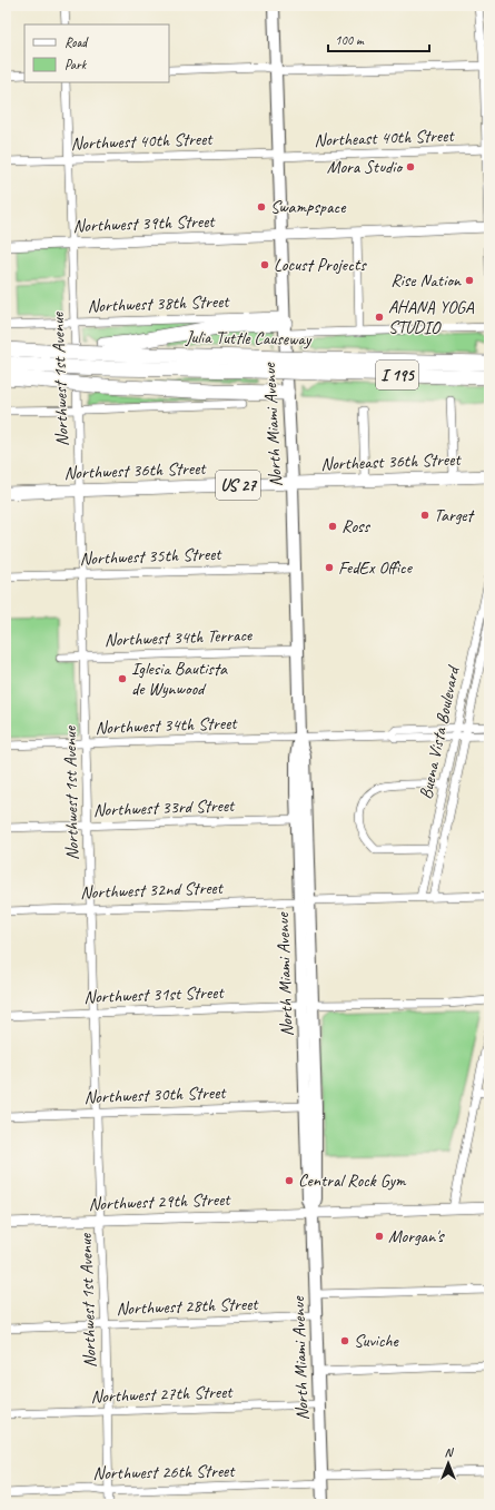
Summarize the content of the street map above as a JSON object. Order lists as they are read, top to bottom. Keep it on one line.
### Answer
{"streets":{"highway":["Julia Tuttle Causeway","I 195"],"main road":["North Miami Avenue","Northeast 36th Street","Northwest 36th Street","US 27"],"street":["Northeast 40th Street","Northwest 40th Street","Northwest 39th Street","Northwest 38th Street","Northwest 1st Avenue","Northwest 35th Street","Northwest 34th Terrace","Northwest 34th Street","Buena Vista Boulevard","Northwest 33rd Street","Northwest 32nd Street","Northwest 31st Street","Northwest 30th Street","Northwest 29th Street","Northwest 28th Street","Northwest 27th Street","Northwest 26th Street"]},"crossings":[["Northeast 40th Street","Northwest 40th Street"],["Northeast 40th Street","North Miami Avenue"],["Northwest 40th Street","Northwest 1st Avenue"],["Northwest 40th Street","North Miami Avenue"],["Northwest 39th Street","Northwest 1st Avenue"],["Northwest 39th Street","North Miami Avenue"],["Northwest 38th Street","Northwest 1st Avenue"],["Northwest 38th Street","North Miami Avenue"],["Northwest 1st Avenue","Northwest 36th Street"],["Northwest 1st Avenue","Northwest 35th Street"],["Northwest 1st Avenue","Northwest 34th Terrace"],["Northwest 1st Avenue","Northwest 34th Street"],["Northwest 1st Avenue","Northwest 33rd Street"],["Northwest 1st Avenue","Northwest 32nd Street"],["Northwest 1st Avenue","Northwest 31st Street"],["Northwest 1st Avenue","Northwest 30th Street"],["Northwest 1st Avenue","Northwest 29th Street"],["Northwest 1st Avenue","Northwest 28th Street"],["Northwest 1st Avenue","Northwest 27th Street"],["Northwest 1st Avenue","Northwest 26th Street"],["North Miami Avenue","Northeast 36th Street"],["North Miami Avenue","Northwest 36th Street"],["North Miami Avenue","Northwest 35th Street"],["North Miami Avenue","Northwest 34th Terrace"],["North Miami Avenue","Northwest 34th Street"],["North Miami Avenue","Northwest 33rd Street"],["North Miami Avenue","Northwest 32nd Street"],["North Miami Avenue","Northwest 31st Street"],["North Miami Avenue","Northwest 30th Street"],["North Miami Avenue","Northwest 29th Street"],["North Miami Avenue","Northwest 28th Street"],["North Miami Avenue","Northwest 27th Street"],["North Miami Avenue","Northwest 26th Street"],["Northeast 36th Street","Northwest 36th Street"],["Northwest 34th Street","Buena Vista Boulevard"],["Buena Vista Boulevard","Northwest 32nd Street"]],"places":["Mora Studio","Swampspace","Locust Projects","Rise Nation","AHANA YOGA STUDIO","Target","Ross","FedEx Office","Iglesia Bautista de Wynwood","Central Rock Gym","Morgan's","Suviche"],"legend":["Road","Park"],"scale_bar":"100 m","north":"top"}
